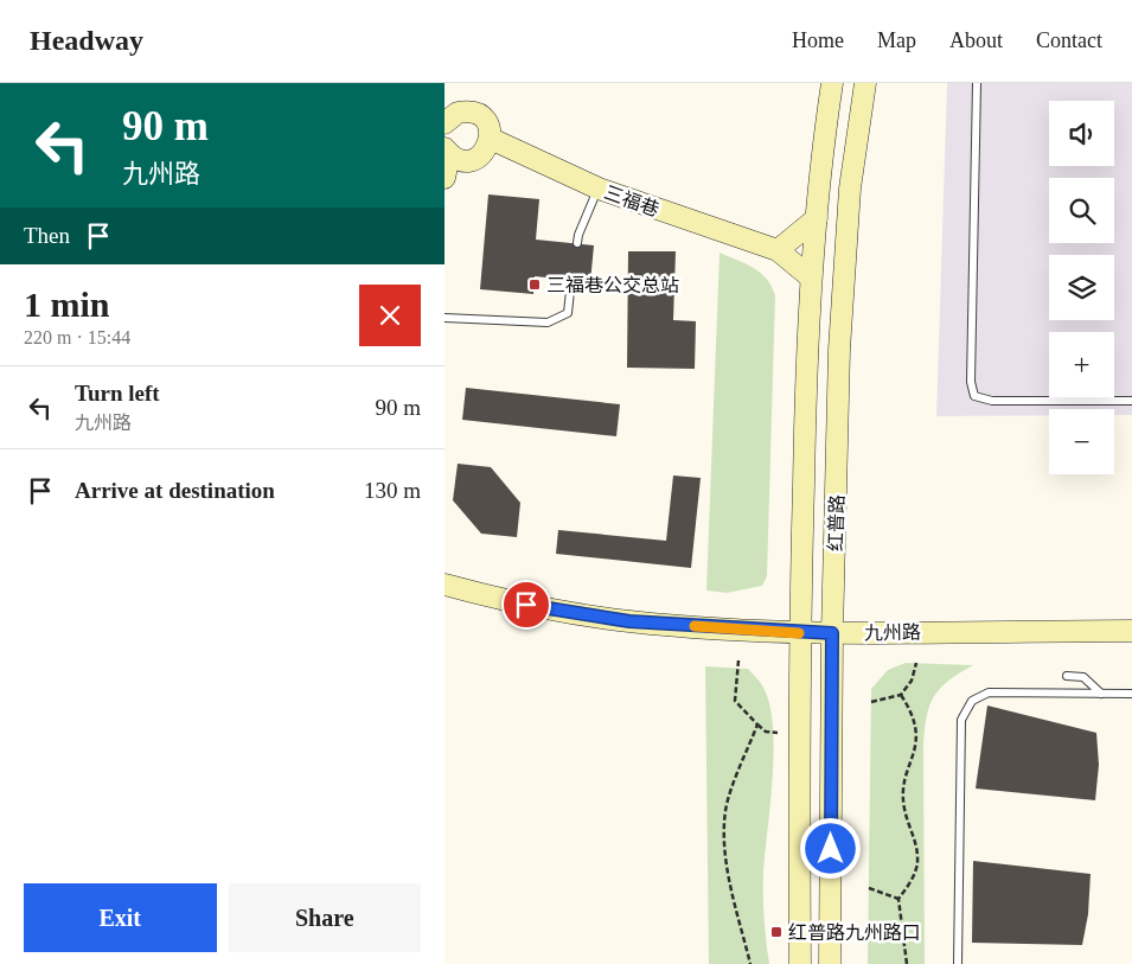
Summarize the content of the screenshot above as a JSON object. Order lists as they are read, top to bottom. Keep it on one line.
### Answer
{"streets":{"main road":["三福巷","红普路","九州路"]},"crossings":[["三福巷","红普路"],["红普路","九州路"]],"places":{"transit":["三福巷公交总站","红普路九州路口"]},"page":{"header":"Headway","nav":["Home","Map","About","Contact"],"turn":["90 m","九州路"],"map_buttons":["+","−"],"then":"Then","heading":["1 min","220 m · 15:44"],"list":[{"name":"Turn left","note":"九州路","value":"90 m"},{"name":"Arrive at destination","value":"130 m"}],"buttons":["Exit","Share"]}}
